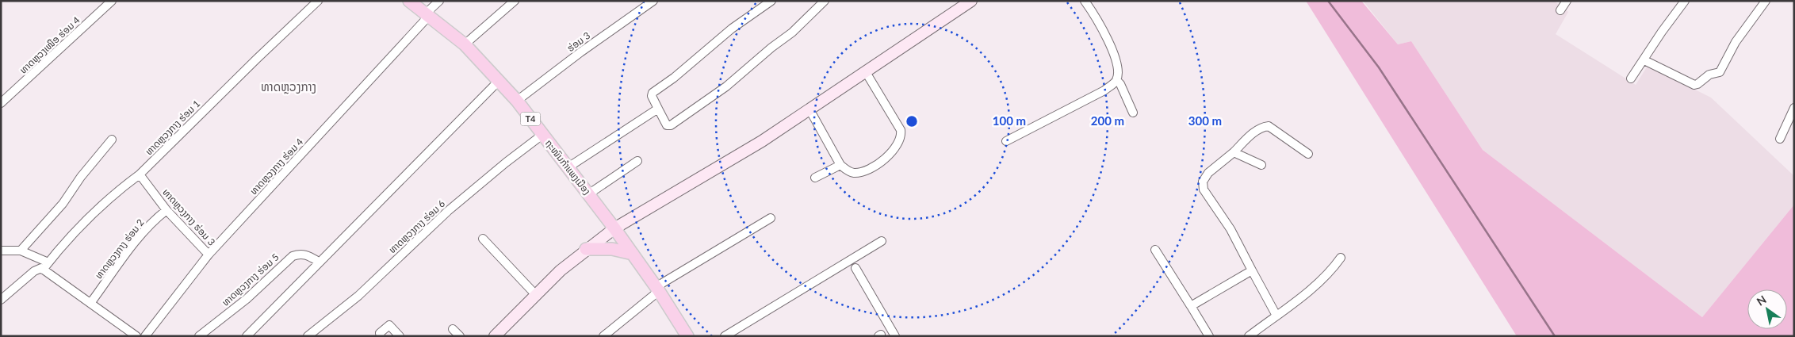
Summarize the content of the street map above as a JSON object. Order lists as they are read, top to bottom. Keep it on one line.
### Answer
{"streets":{"main road":["T4","ຖະໜົນກຳແພງເມືອງ"],"street":["ຮ່ອມ 3","ທາດຫຼວງເໜືອ ຮ່ອມ 4","ທາດຫຼວງກາງ ຮ່ອມ 1","ທາດຫຼວງກາງ ຮ່ອມ 4","ທາດຫຼວງກາງ ຮ່ອມ 3","ທາດຫຼວງກາງ ຮ່ອມ 6","ທາດຫຼວງກາງ ຮ່ອມ 2","ທາດຫຼວງກາງ ຮ່ອມ 5"]},"crossings":[["ຮ່ອມ 3","ຖະໜົນກຳແພງເມືອງ"],["ທາດຫຼວງກາງ ຮ່ອມ 1","ທາດຫຼວງກາງ ຮ່ອມ 3"],["ທາດຫຼວງກາງ ຮ່ອມ 4","ຖະໜົນກຳແພງເມືອງ"],["ທາດຫຼວງກາງ ຮ່ອມ 4","ທາດຫຼວງກາງ ຮ່ອມ 3"],["ຖະໜົນກຳແພງເມືອງ","ທາດຫຼວງກາງ ຮ່ອມ 6"],["ທາດຫຼວງກາງ ຮ່ອມ 3","ທາດຫຼວງກາງ ຮ່ອມ 2"]],"districts":["ທາດຫຼວງກາງ"],"north":"top left","rings":["100 m","200 m","300 m"]}
